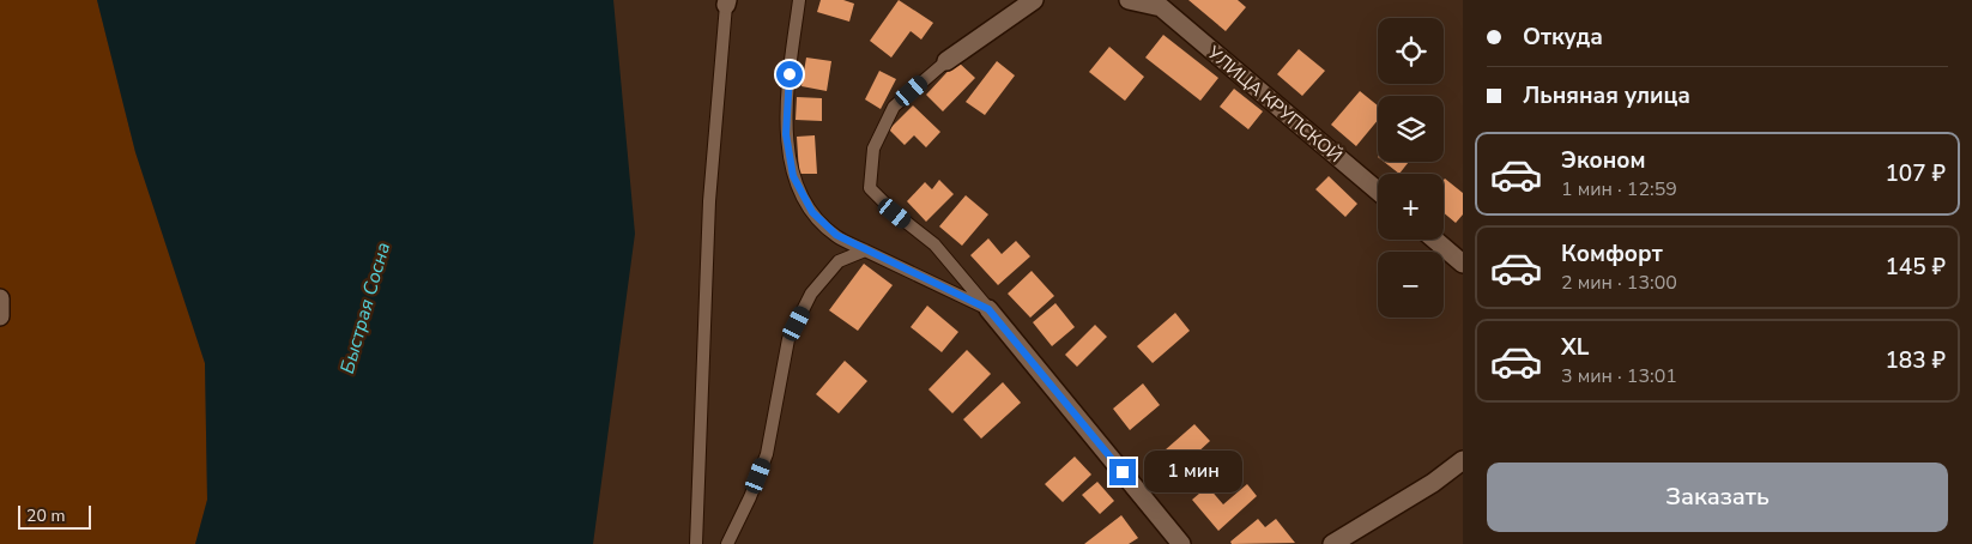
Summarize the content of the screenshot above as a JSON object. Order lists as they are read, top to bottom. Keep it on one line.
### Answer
{"streets":{"street":["УЛИЦА КРУПСКОЙ"]},"water":["Быстрая Сосна"],"scale_bar":"20 m","page":{"banner":["Откуда","Льняная улица"],"map_buttons":["+","−"],"list":[{"name":"Эконом","note":"1 мин · 12:59","value":"107 ₽"},{"name":"Комфорт","note":"2 мин · 13:00","value":"145 ₽"},{"name":"XL","note":"3 мин · 13:01","value":"183 ₽"}],"bubble":"1 мин","buttons":"Заказать","scale":"20 m"}}
